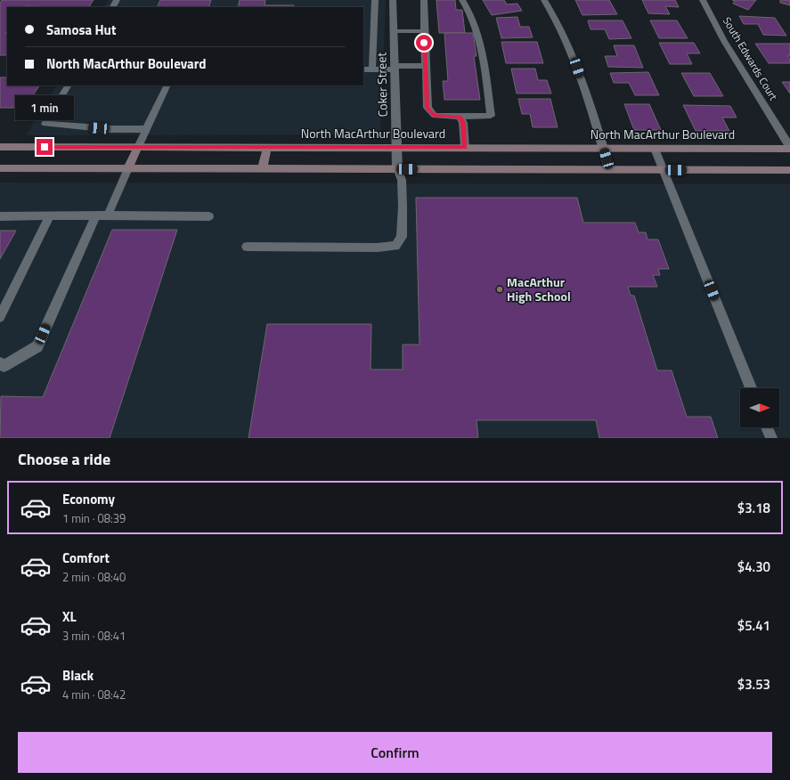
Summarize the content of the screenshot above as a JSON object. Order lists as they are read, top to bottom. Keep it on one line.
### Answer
{"streets":{"main road":["North MacArthur Boulevard"],"street":["South Edwards Court","Coker Street"]},"crossings":[["South Edwards Court","North MacArthur Boulevard"],["Coker Street","North MacArthur Boulevard"]],"places":["MacArthur High School"],"north":"right","page":{"banner":["Samosa Hut","North MacArthur Boulevard"],"bubble":"1 min","heading":"Choose a ride","list":[{"name":"Economy","note":"1 min · 08:39","value":"$3.18"},{"name":"Comfort","note":"2 min · 08:40","value":"$4.30"},{"name":"XL","note":"3 min · 08:41","value":"$5.41"},{"name":"Black","note":"4 min · 08:42","value":"$3.53"}],"buttons":"Confirm"}}
